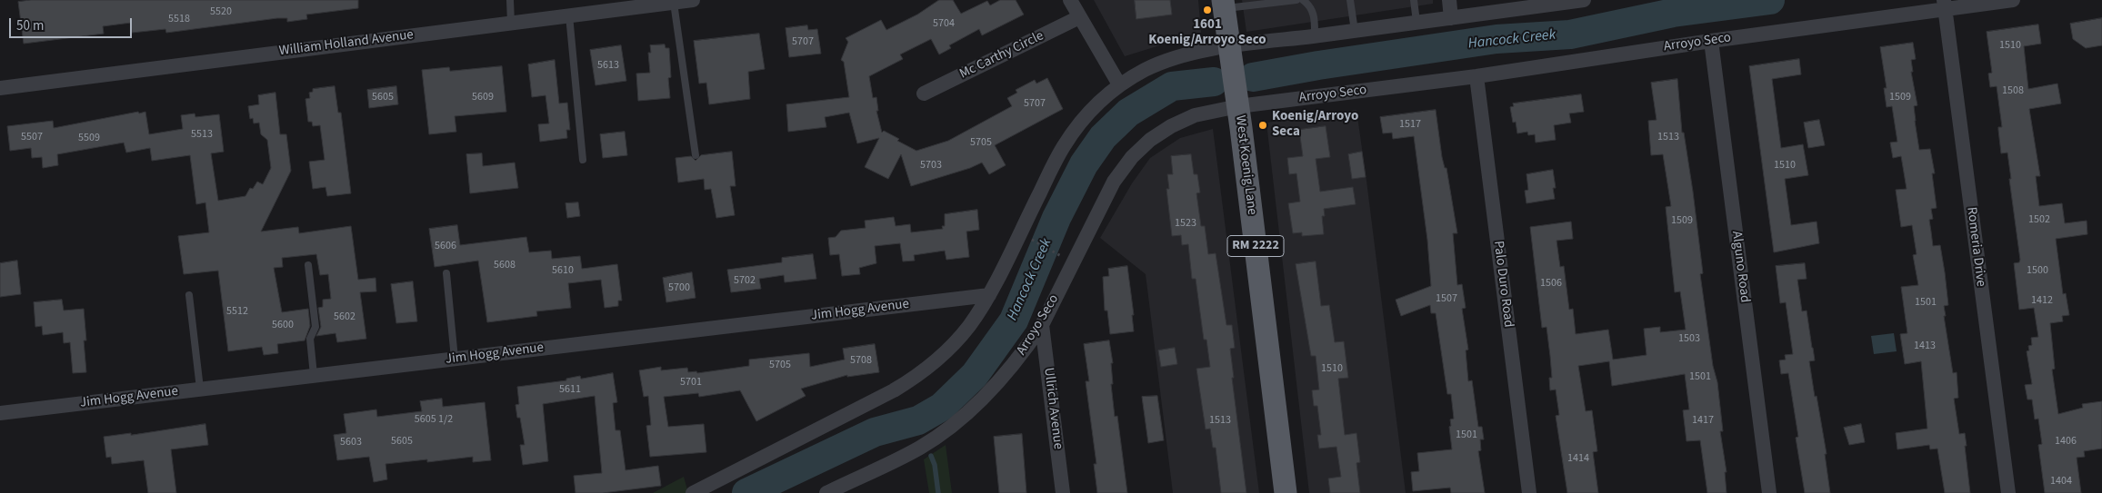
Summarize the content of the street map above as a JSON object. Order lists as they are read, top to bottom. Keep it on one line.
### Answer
{"streets":{"main road":["West Koenig Lane","RM 2222"],"street":["Arroyo Seco","William Holland Avenue","Mc Carthy Circle","Romeria Drive","Alguno Road","Palo Duro Road","Jim Hogg Avenue","Ullrich Avenue"]},"crossings":[["Arroyo Seco","West Koenig Lane"],["Arroyo Seco","Romeria Drive"],["Arroyo Seco","Alguno Road"],["Arroyo Seco","Palo Duro Road"],["Arroyo Seco","Ullrich Avenue"]],"water":["Hancock Creek"],"places":["1601 Koenig/Arroyo Seco","Koenig/Arroyo Seca"],"house_numbers":["5520","5518","5704","5707","1510","5613","1508","5605","5609","1509","5707","1517","5513","5507","1513","5509","5705","5703","1510","1502","1509","1523","5606","5608","5610","1500","5702","1506","5700","1507","1412","1501","5512","5602","5600","1503","1413","5708","5705","1510","1501","5701","5611","5605 1/2","1513","1417","1501","5605","1406","5603","1414","1404"],"scale_bar":"50 m"}
